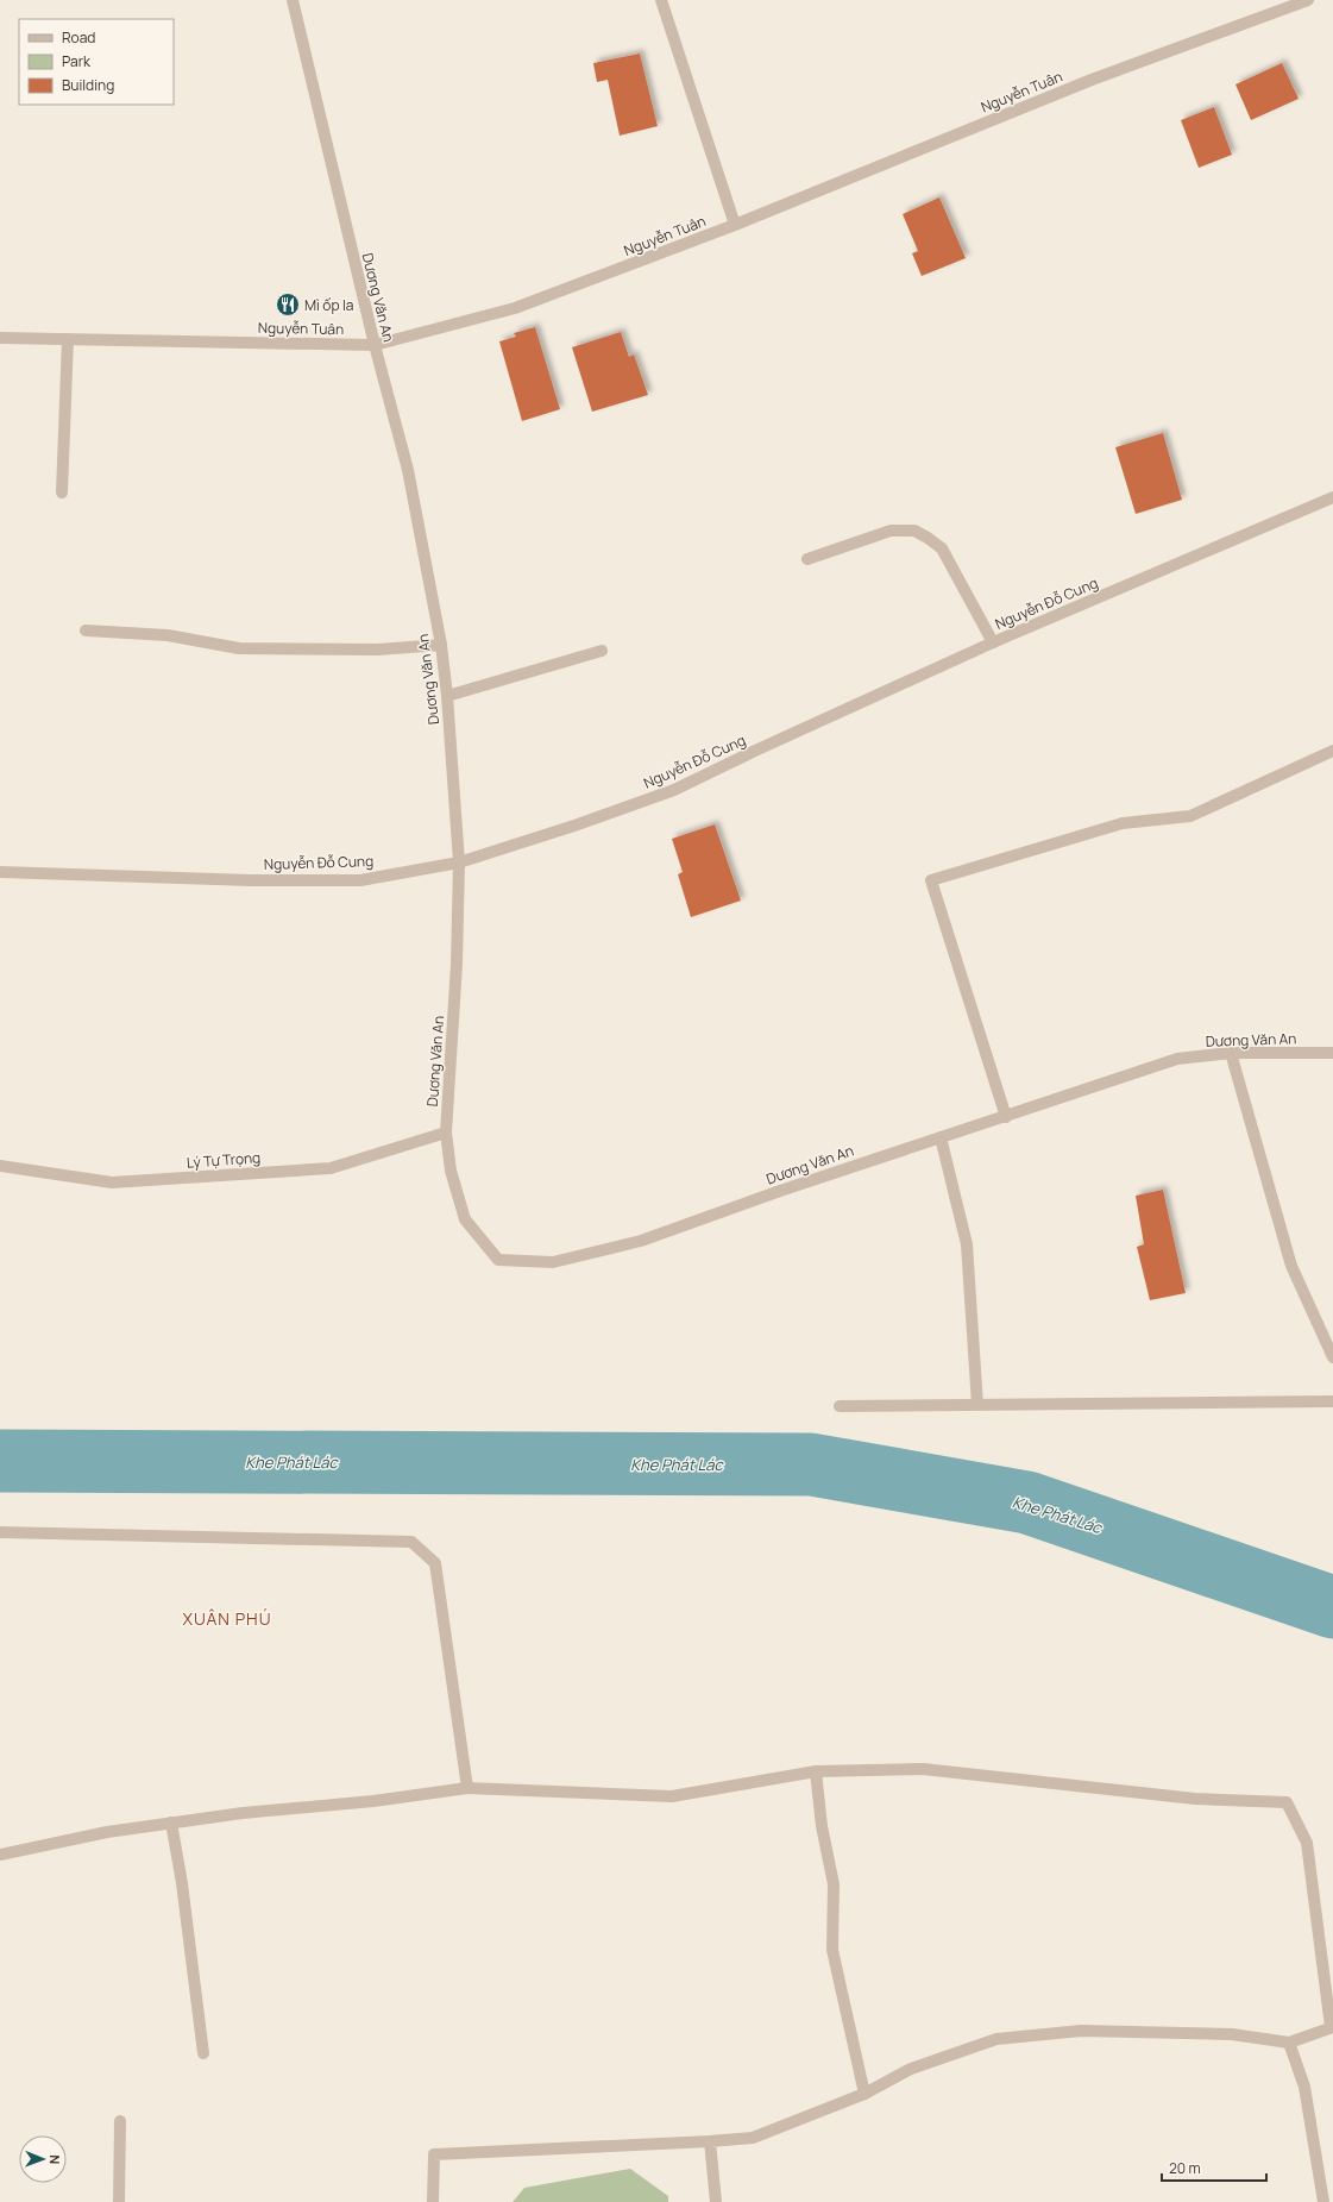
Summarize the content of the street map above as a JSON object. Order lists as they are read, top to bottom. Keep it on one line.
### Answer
{"streets":{"street":["Nguyễn Tuân","Dương Văn An","Nguyễn Đỗ Cung","Lý Tự Trọng"]},"crossings":[["Nguyễn Tuân","Dương Văn An"],["Dương Văn An","Nguyễn Đỗ Cung"],["Dương Văn An","Lý Tự Trọng"]],"districts":["XUÂN PHÚ"],"water":["Khe Phát Lác"],"places":{"restaurant":["Mì ốp la"]},"legend":["Road","Park","Building"],"scale_bar":"20 m","north":"right"}
